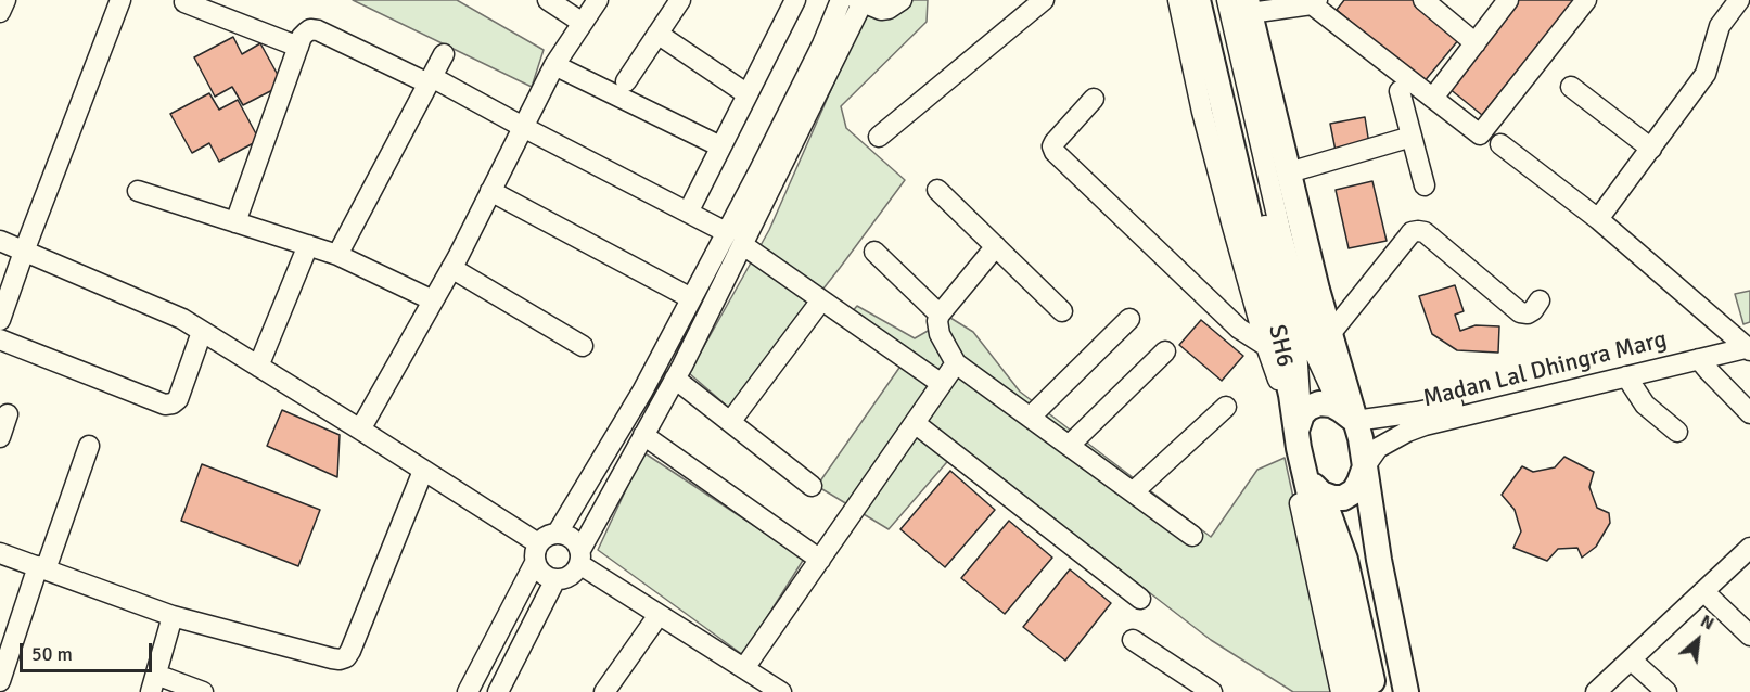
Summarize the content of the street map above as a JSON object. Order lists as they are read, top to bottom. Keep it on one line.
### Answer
{"streets":{"main road":["SH6"],"street":["Madan Lal Dhingra Marg"]},"crossings":[["SH6","Madan Lal Dhingra Marg"]],"scale_bar":"50 m","north":"top right"}
